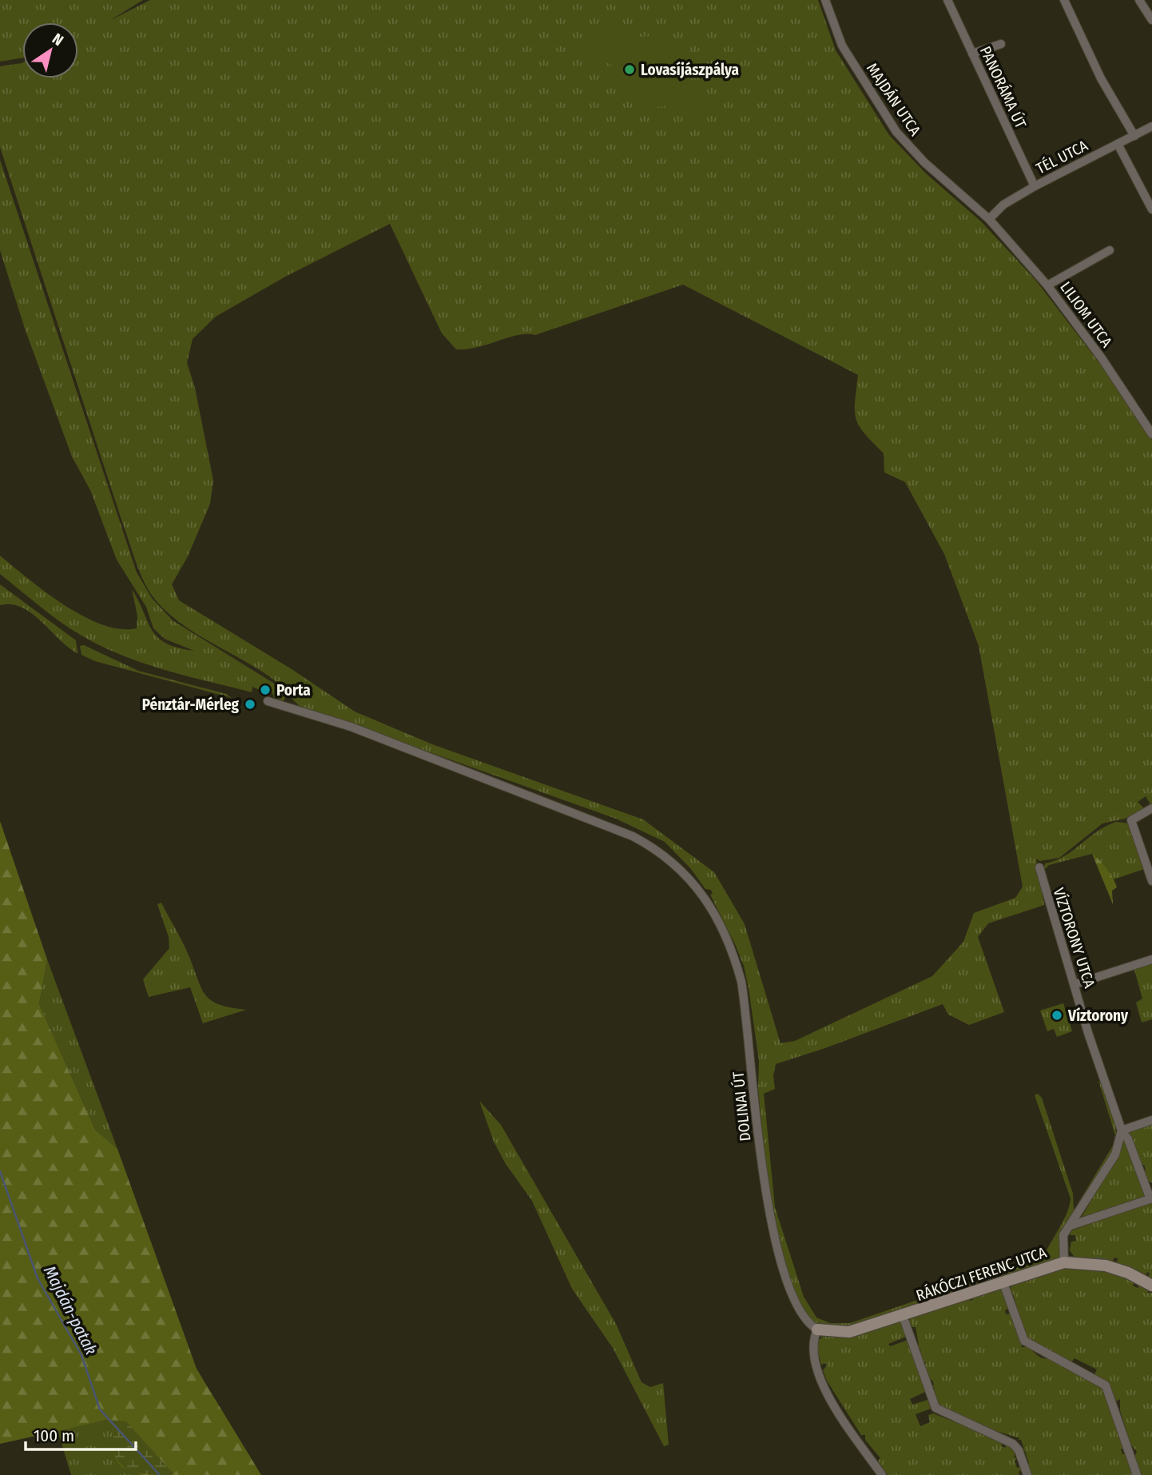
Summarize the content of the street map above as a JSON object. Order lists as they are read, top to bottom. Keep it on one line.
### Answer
{"streets":{"street":["PANORÁMA ÚT","MAJDÁN UTCA","TÉL UTCA","LILIOM UTCA","VÍZTORONY UTCA","DOLINAI ÚT","RÁKÓCZI FERENC UTCA"]},"crossings":[["PANORÁMA ÚT","TÉL UTCA"],["MAJDÁN UTCA","TÉL UTCA"],["MAJDÁN UTCA","LILIOM UTCA"],["TÉL UTCA","LILIOM UTCA"],["DOLINAI ÚT","RÁKÓCZI FERENC UTCA"]],"water":["Majdán-patak"],"places":["Lovasíjászpálya","Porta","Pénztár-Mérleg","Víztorony"],"scale_bar":"100 m","north":"top right"}
